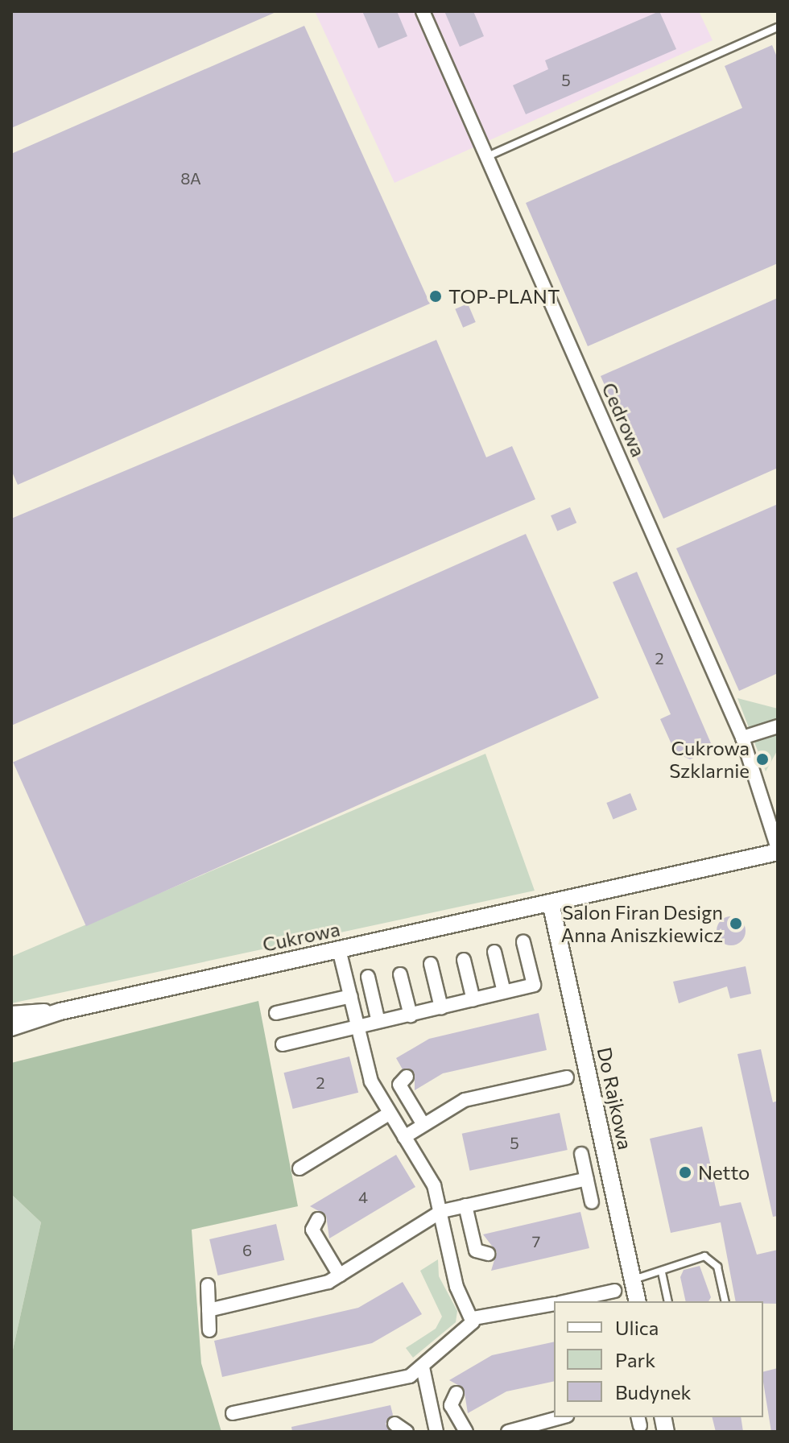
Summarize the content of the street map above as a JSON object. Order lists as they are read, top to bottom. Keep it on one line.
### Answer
{"streets":{"street":["Cedrowa","Cukrowa","Do Rajkowa"]},"crossings":[["Cedrowa","Cukrowa"],["Cukrowa","Do Rajkowa"]],"places":["TOP-PLANT","Cukrowa Szklarnie","Salon Firan Design Anna Aniszkiewicz","Netto"],"house_numbers":["5","8A","2","2","5","4","7","6"],"legend":["Ulica","Park","Budynek"]}
